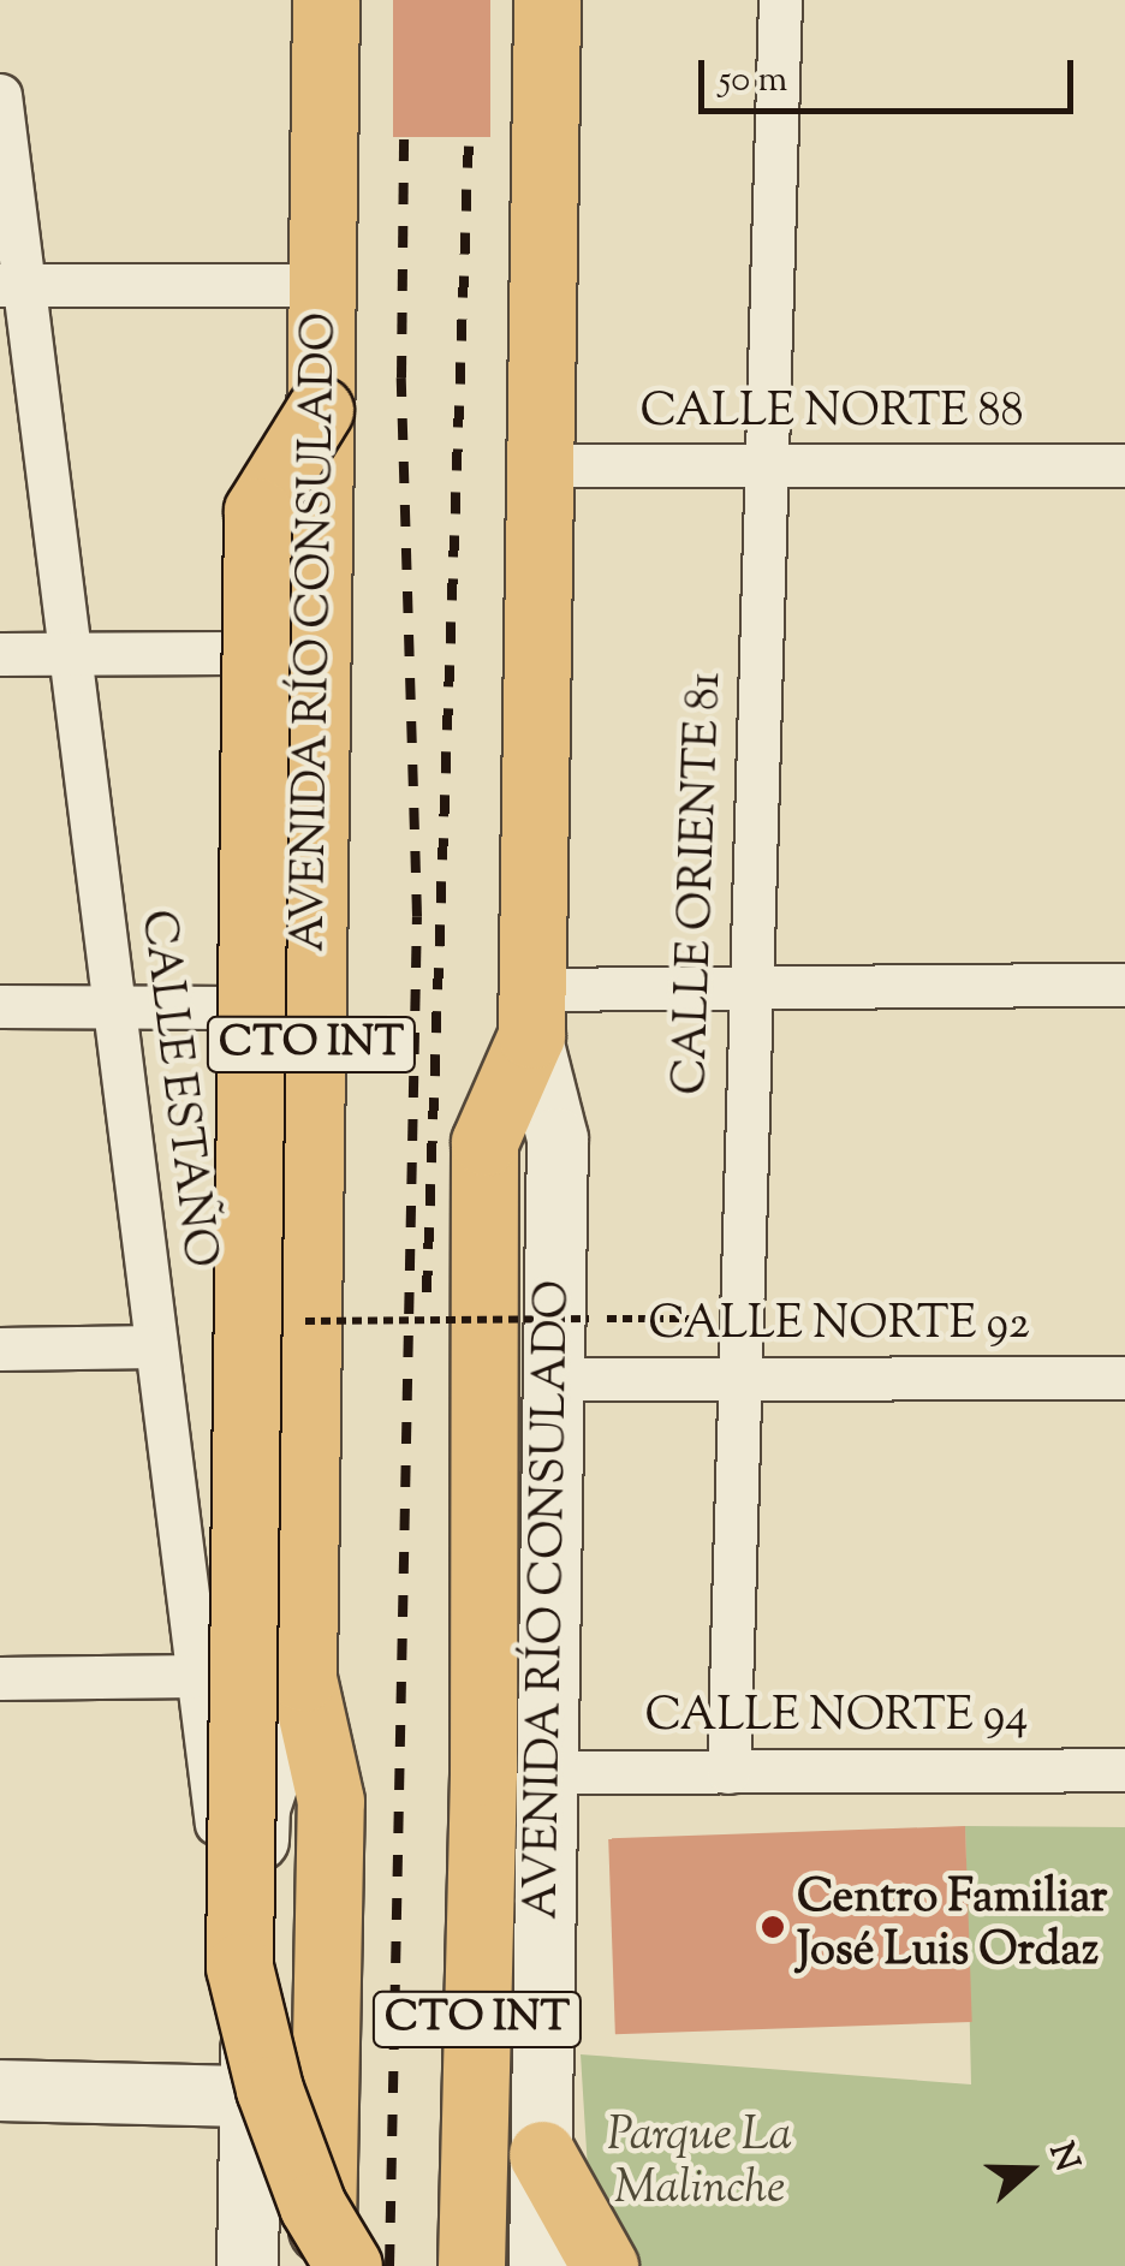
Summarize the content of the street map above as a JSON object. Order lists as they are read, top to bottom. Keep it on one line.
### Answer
{"streets":{"main road":["AVENIDA RÍO CONSULADO","CTO INT"],"street":["CALLE NORTE 88","CALLE ORIENTE 81","CALLE ESTAÑO","CALLE NORTE 92","CALLE NORTE 94"]},"crossings":[["CALLE NORTE 88","AVENIDA RÍO CONSULADO"],["CALLE NORTE 88","CALLE ORIENTE 81"],["AVENIDA RÍO CONSULADO","CTO INT"],["AVENIDA RÍO CONSULADO","CALLE ESTAÑO"],["AVENIDA RÍO CONSULADO","CALLE NORTE 92"],["AVENIDA RÍO CONSULADO","CALLE NORTE 94"],["CALLE ORIENTE 81","CALLE NORTE 92"],["CALLE ORIENTE 81","CALLE NORTE 94"]],"parks":["Parque La Malinche"],"places":["Centro Familiar José Luis Ordaz"],"scale_bar":"50 m","north":"right"}
